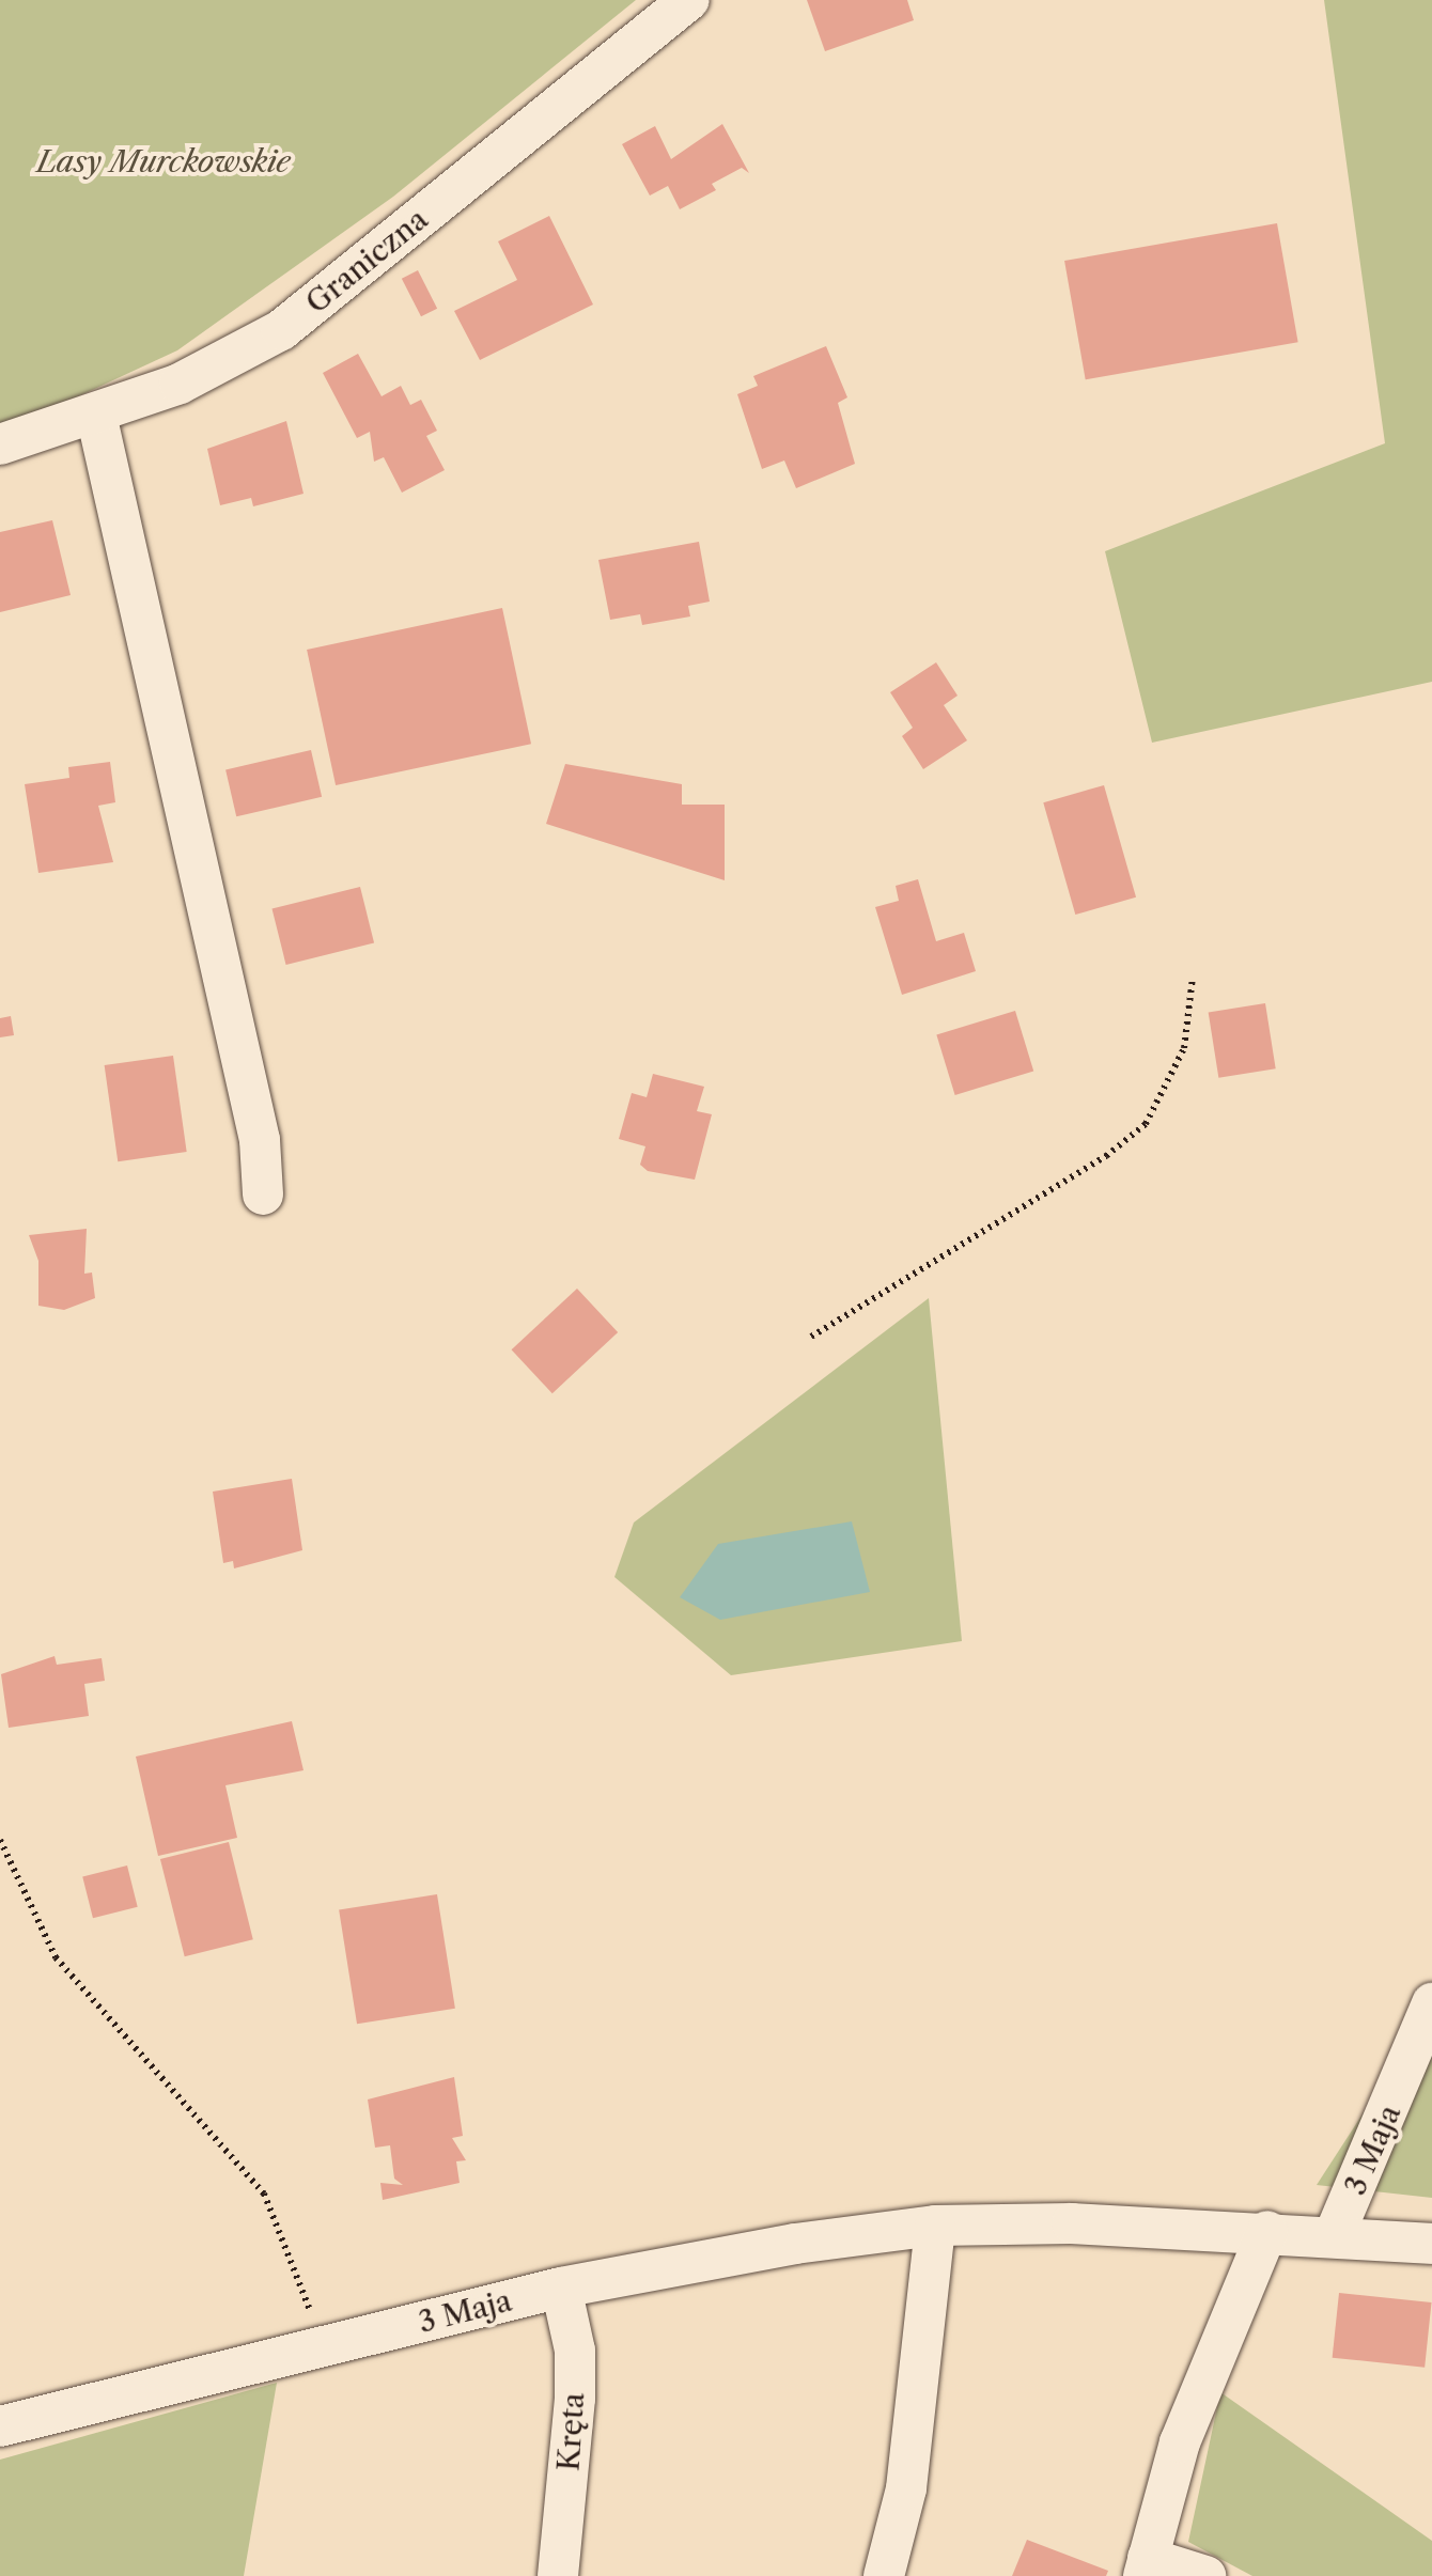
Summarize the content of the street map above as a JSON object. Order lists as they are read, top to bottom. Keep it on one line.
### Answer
{"streets":{"street":["Graniczna","3 Maja","Kręta"]},"crossings":[["3 Maja","Kręta"]],"parks":["Lasy Murckowskie"]}
